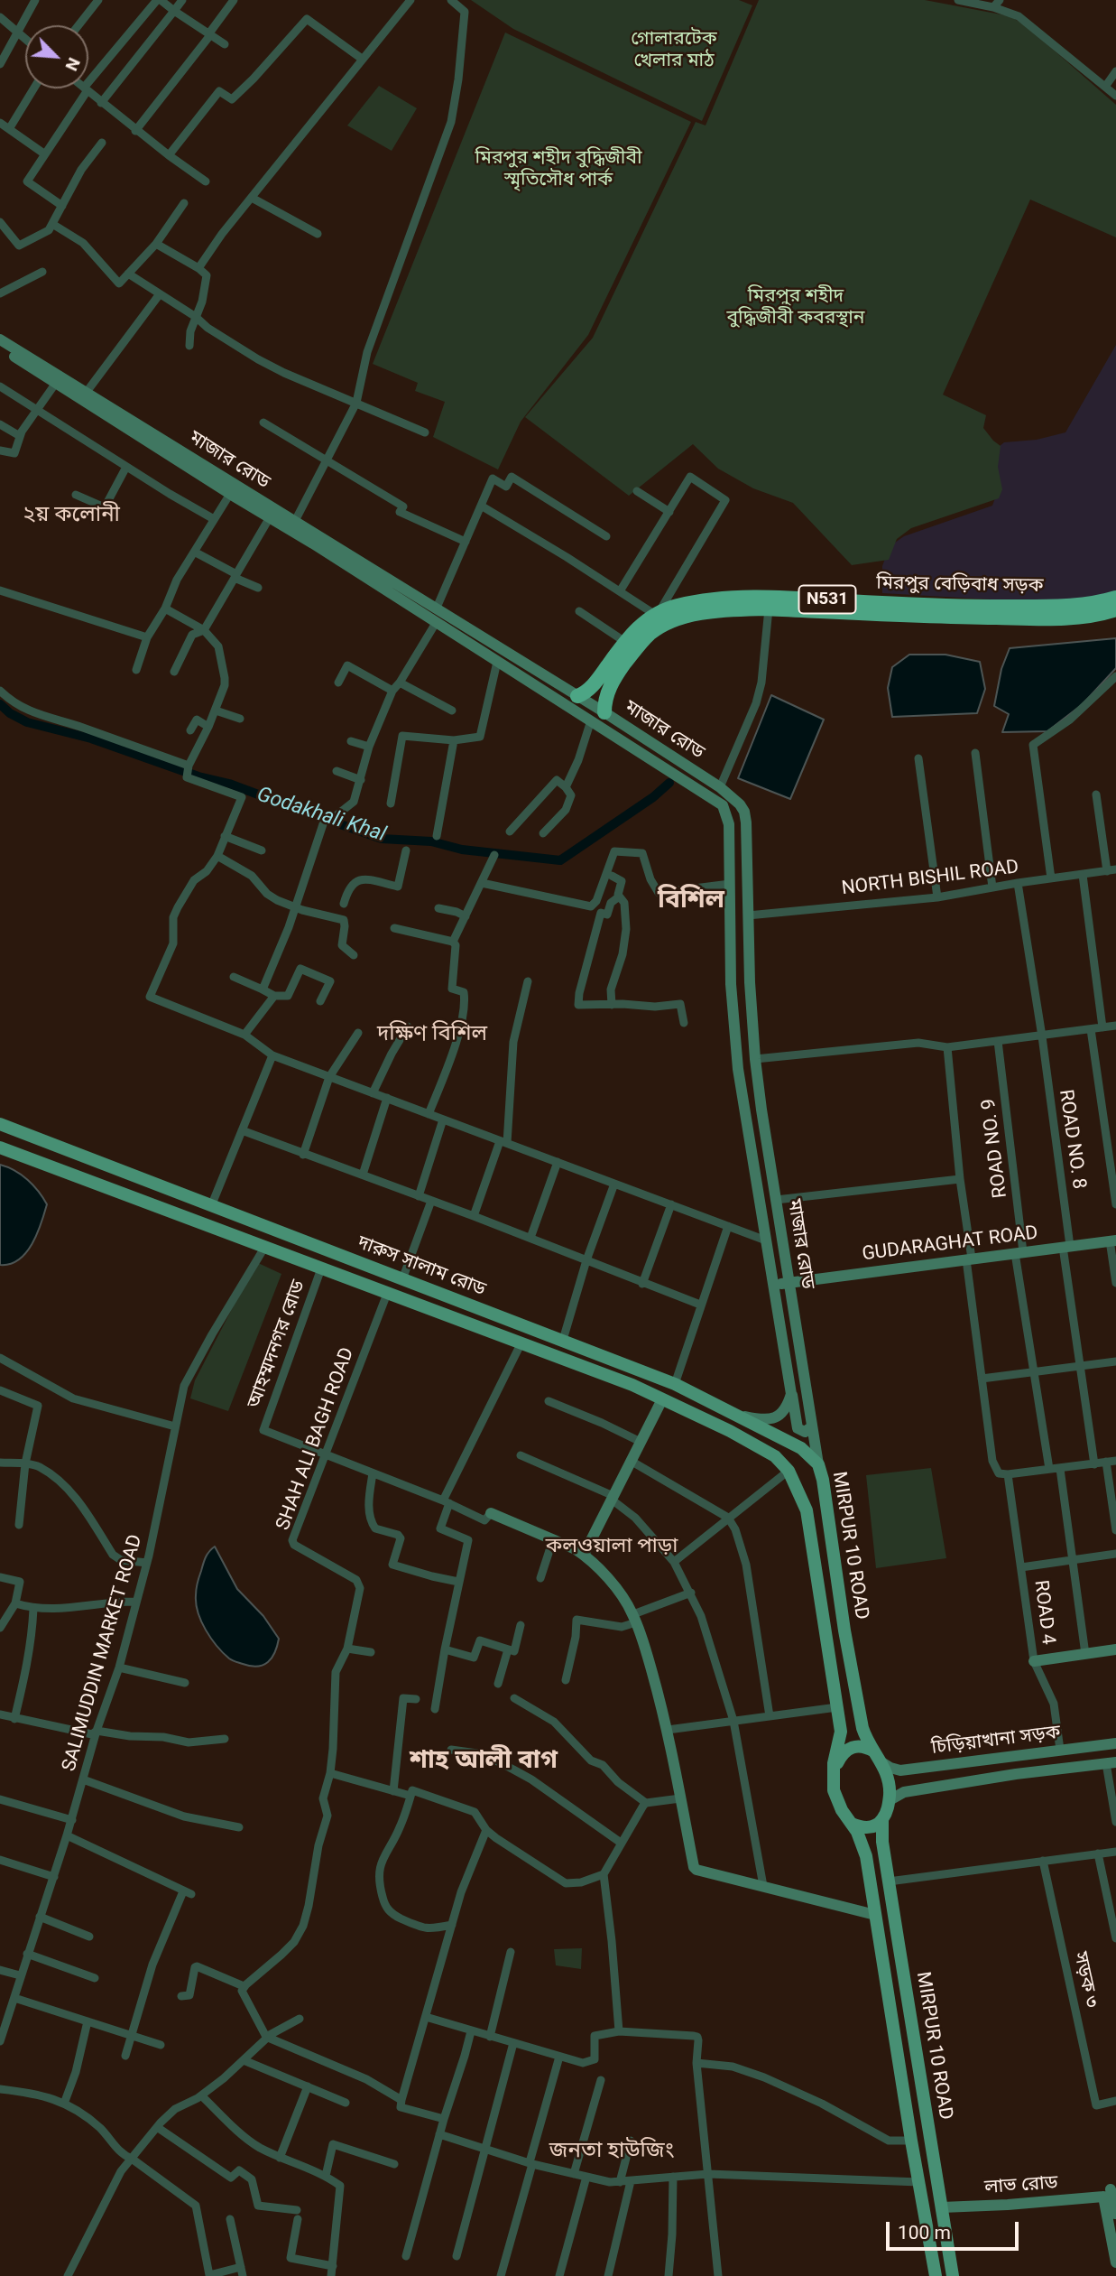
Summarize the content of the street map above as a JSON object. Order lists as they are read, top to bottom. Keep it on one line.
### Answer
{"streets":{"highway":["মিরপুর বেড়িবাধ সড়ক","N531"],"main road":["মাজার রোড","GUDARAGHAT ROAD","দারুস সালাম রোড","MIRPUR 10 ROAD","চিড়িয়াখানা সড়ক","লাভ রোড"],"street":["NORTH BISHIL ROAD","ROAD NO. 8","ROAD NO. 9","আহম্মদনগর রোড","SHAH ALI BAGH ROAD","ROAD 4","SALIMUDDIN MARKET ROAD","সড়ক ৩"]},"crossings":[["মাজার রোড","মিরপুর বেড়িবাধ সড়ক"],["মাজার রোড","NORTH BISHIL ROAD"],["মাজার রোড","GUDARAGHAT ROAD"],["মাজার রোড","দারুস সালাম রোড"],["মাজার রোড","MIRPUR 10 ROAD"],["NORTH BISHIL ROAD","ROAD NO. 8"],["ROAD NO. 8","GUDARAGHAT ROAD"],["ROAD NO. 9","GUDARAGHAT ROAD"],["দারুস সালাম রোড","আহম্মদনগর রোড"],["দারুস সালাম রোড","SHAH ALI BAGH ROAD"],["দারুস সালাম রোড","MIRPUR 10 ROAD"],["দারুস সালাম রোড","SALIMUDDIN MARKET ROAD"],["আহম্মদনগর রোড","SHAH ALI BAGH ROAD"],["MIRPUR 10 ROAD","চিড়িয়াখানা সড়ক"],["MIRPUR 10 ROAD","লাভ রোড"],["ROAD 4","চিড়িয়াখানা সড়ক"]],"districts":["২য় কলোনী","বিশিল","দক্ষিণ বিশিল","কলওয়ালা পাড়া","শাহ আলী বাগ","জনতা হাউজিং"],"water":["Godakhali Khal"],"parks":["গোলারটেক খেলার মাঠ","মিরপুর শহীদ বুদ্ধিজীবী স্মৃতিসৌধ পার্ক","মিরপুর শহীদ বুদ্ধিজীবী কবরস্থান"],"scale_bar":"100 m","north":"bottom right"}
